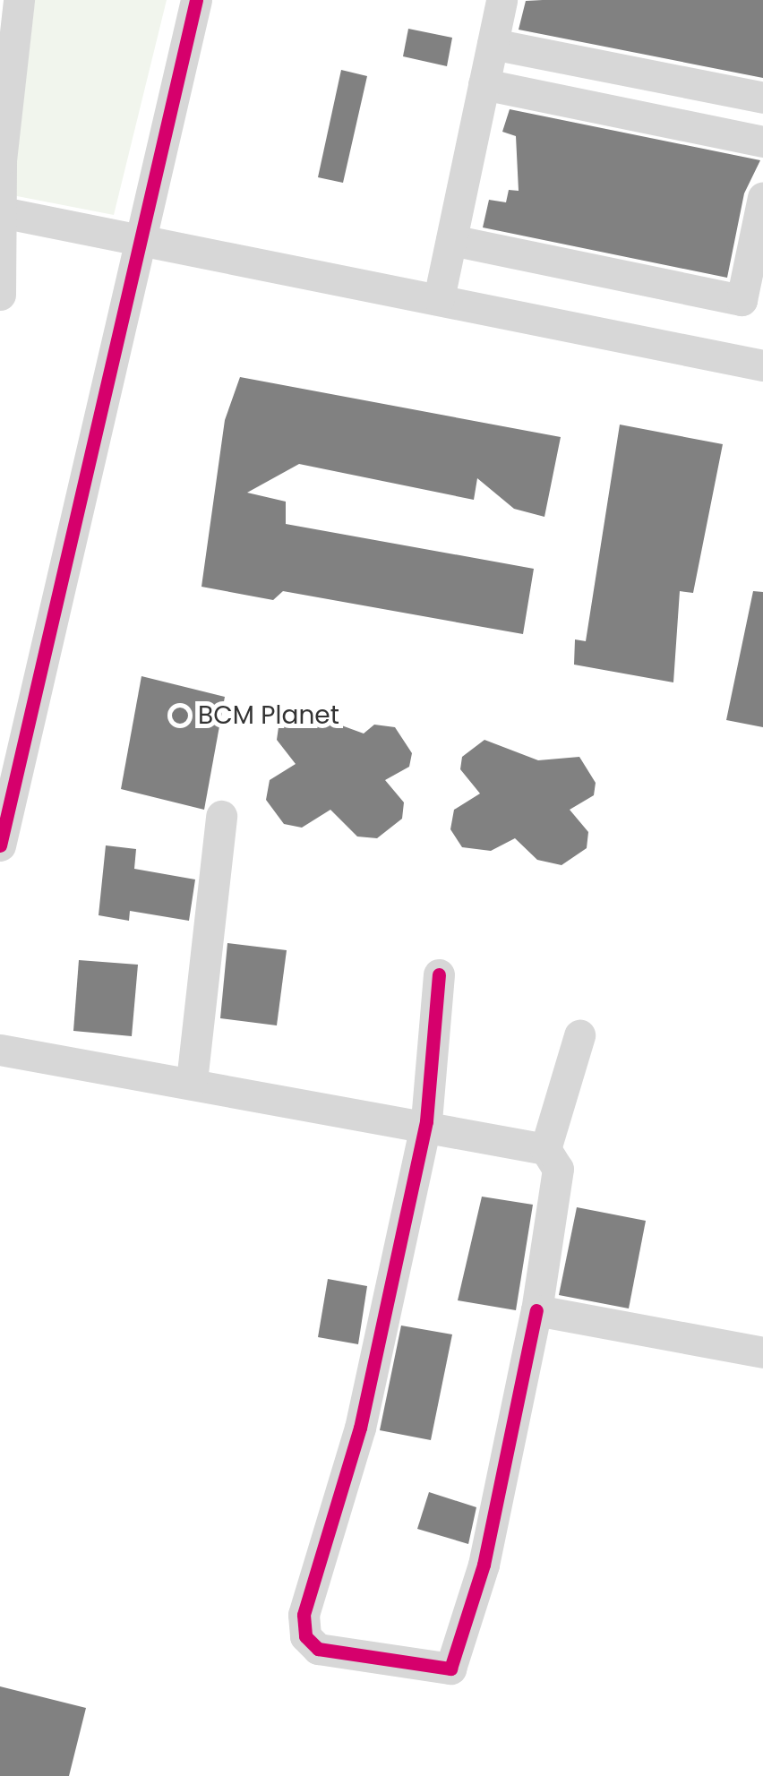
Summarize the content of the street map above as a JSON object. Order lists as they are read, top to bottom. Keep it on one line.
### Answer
{"places":["BCM Planet"]}
